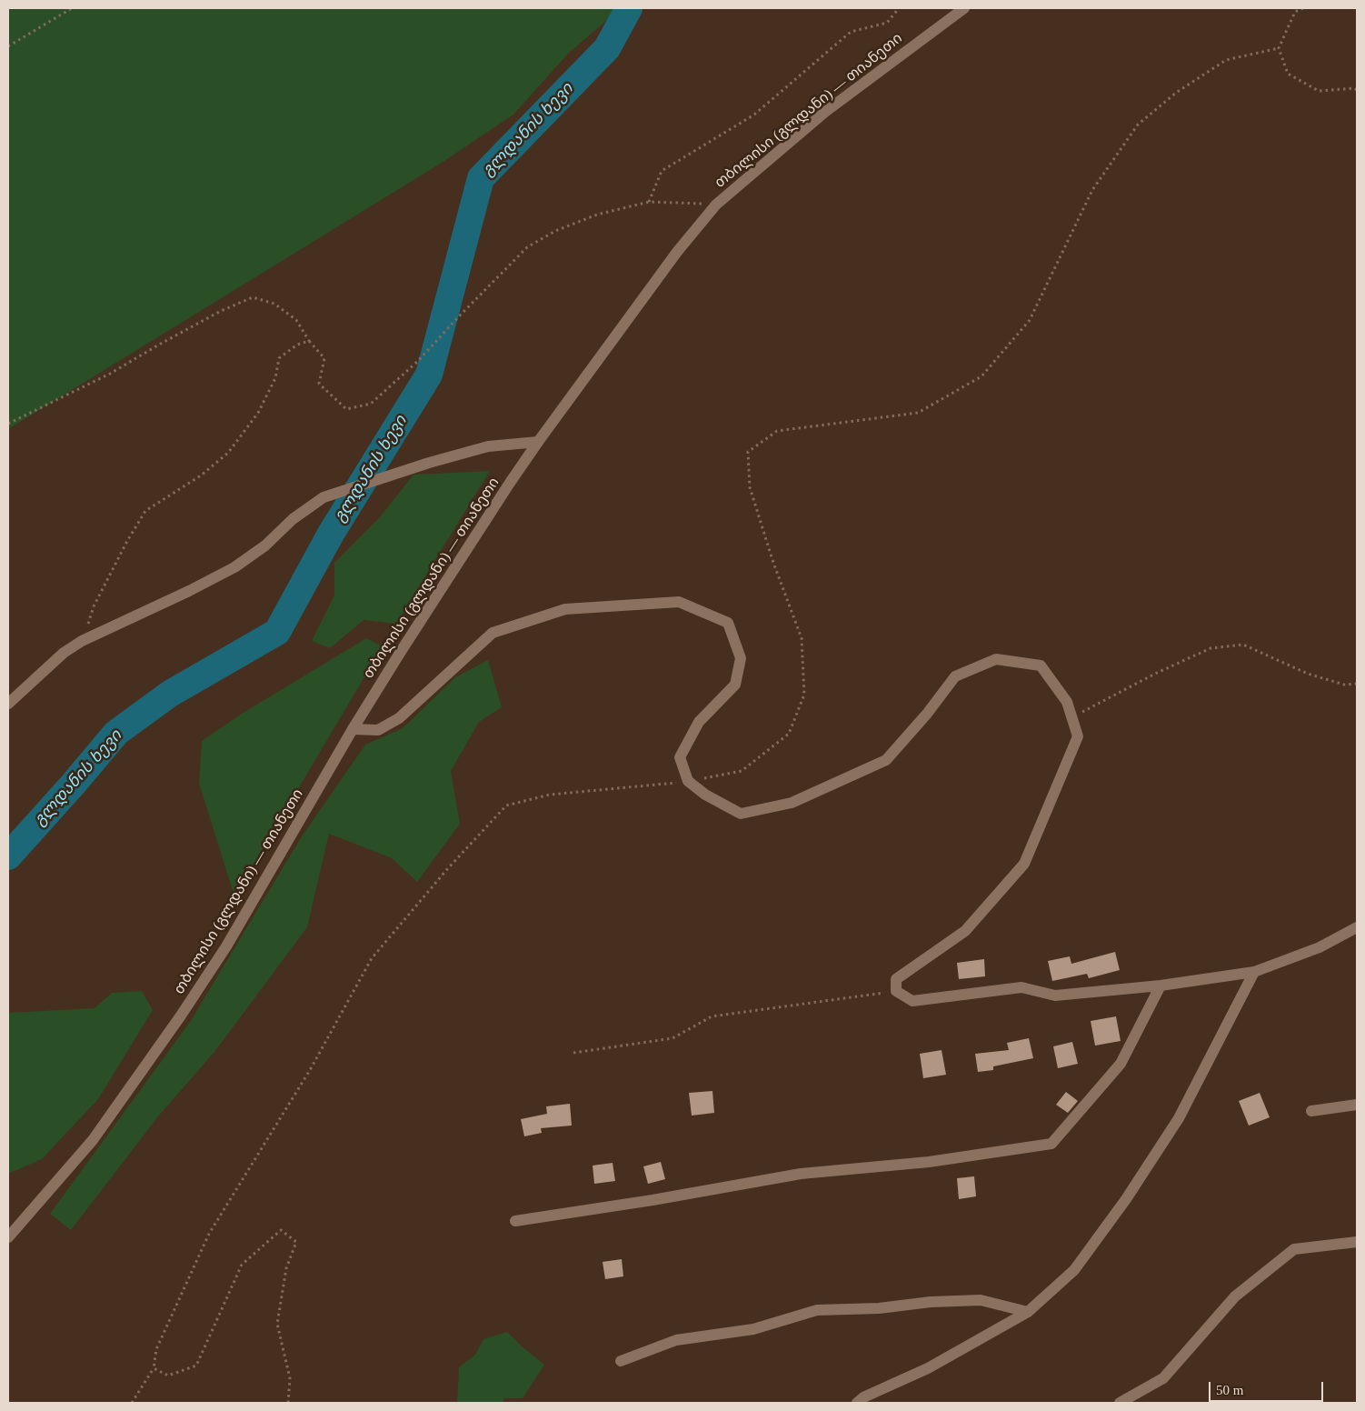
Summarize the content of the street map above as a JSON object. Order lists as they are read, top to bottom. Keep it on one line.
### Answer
{"streets":{"street":["თბილისი (გლდანი) — თიანეთი"]},"water":["გლდანის ხევი"],"scale_bar":"50 m"}
